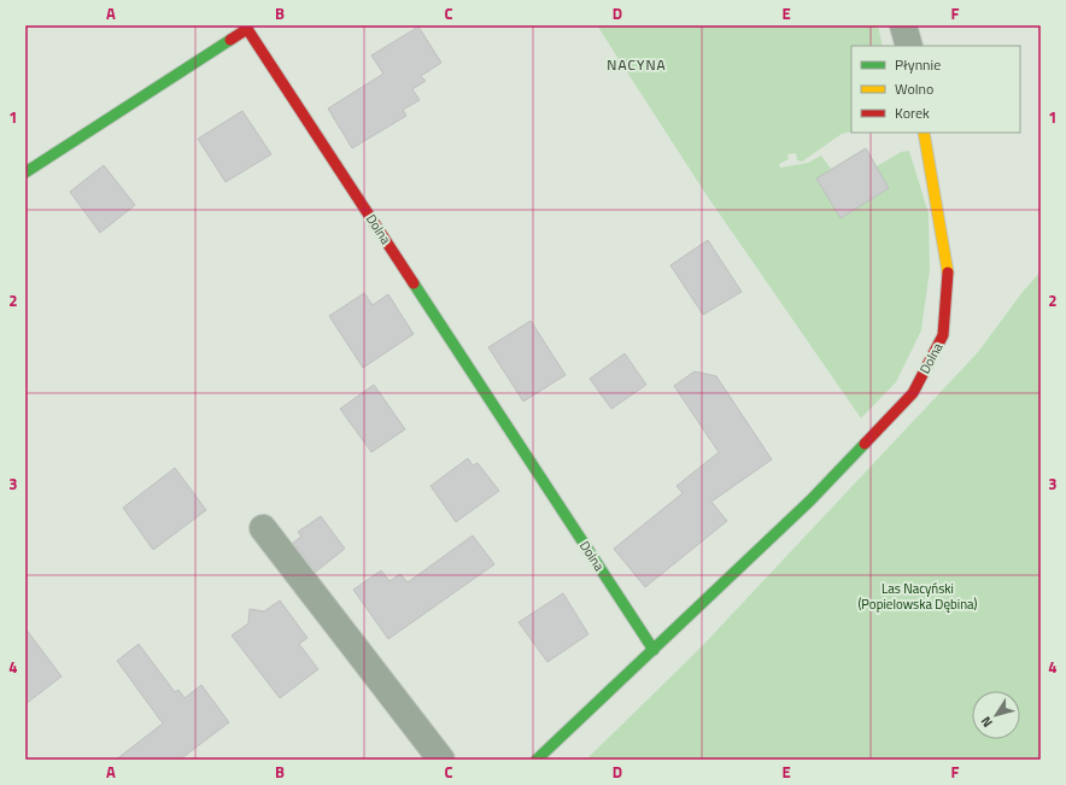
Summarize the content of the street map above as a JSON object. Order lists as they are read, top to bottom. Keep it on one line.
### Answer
{"streets":{"street":["Dolna"]},"districts":["NACYNA"],"parks":["Las Nacyński (Popielowska Dębina)"],"legend":["Płynnie","Wolno","Korek"],"north":"bottom left","grid":{"columns":["A","B","C","D","E","F"],"rows":["1","2","3","4"]}}
